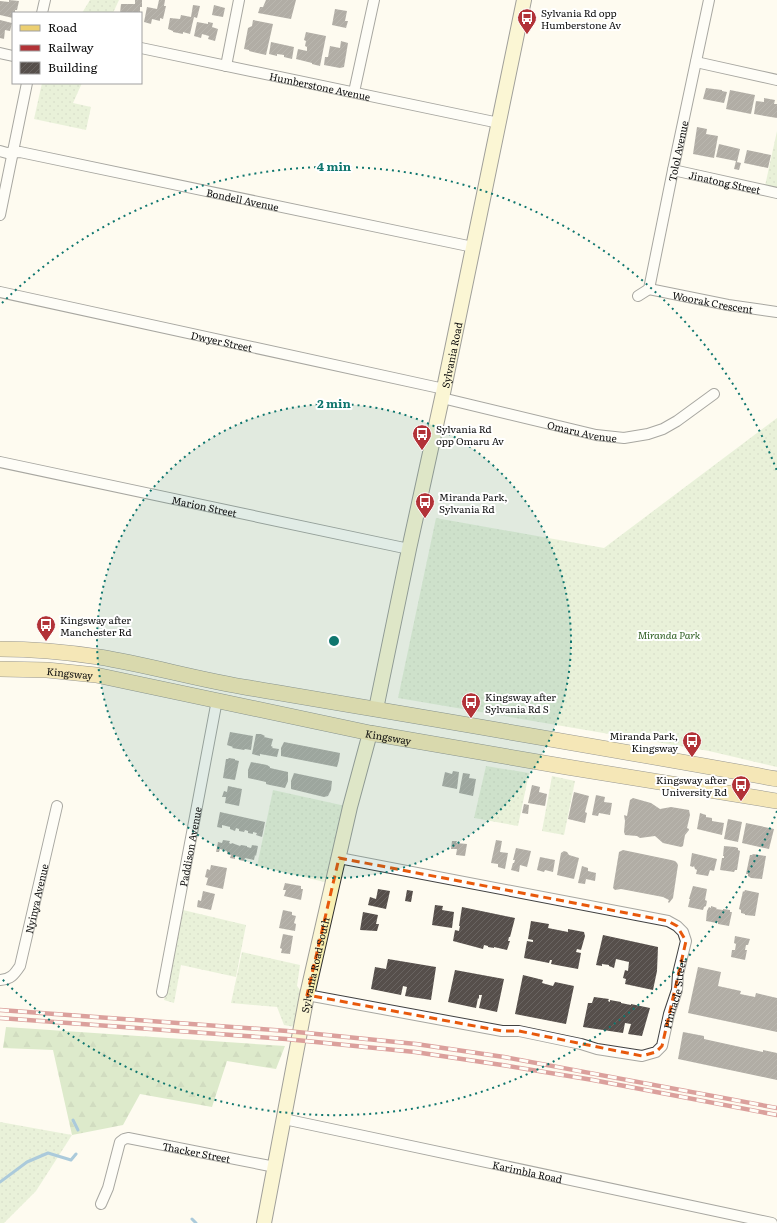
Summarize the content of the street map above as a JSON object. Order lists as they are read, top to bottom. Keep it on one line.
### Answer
{"streets":{"main road":["Kingsway","Sylvania Road South"],"street":["Humberstone Avenue","Tolol Avenue","Jinatong Street","Bondell Avenue","Woorak Crescent","Dwyer Street","Sylvania Road","Omaru Avenue","Marion Street","Paddison Avenue","Nyinya Avenue","Pinnacle Street","Thacker Street","Karimbla Road"]},"crossings":[["Humberstone Avenue","Sylvania Road"],["Tolol Avenue","Jinatong Street"],["Tolol Avenue","Woorak Crescent"],["Bondell Avenue","Sylvania Road"],["Dwyer Street","Sylvania Road"],["Dwyer Street","Omaru Avenue"],["Sylvania Road","Omaru Avenue"],["Sylvania Road","Marion Street"],["Sylvania Road","Kingsway"],["Sylvania Road","Sylvania Road South"],["Kingsway","Paddison Avenue"],["Kingsway","Sylvania Road South"],["Sylvania Road South","Pinnacle Street"],["Sylvania Road South","Thacker Street"],["Sylvania Road South","Karimbla Road"]],"parks":["Miranda Park"],"places":{"bus stop":["Sylvania Rd opp Humberstone Av","Sylvania Rd opp Omaru Av","Miranda Park, Sylvania Rd","Kingsway after Manchester Rd","Kingsway after Sylvania Rd S","Miranda Park, Kingsway","Kingsway after University Rd"]},"legend":["Road","Railway","Building"],"rings":["4 min","2 min"]}
